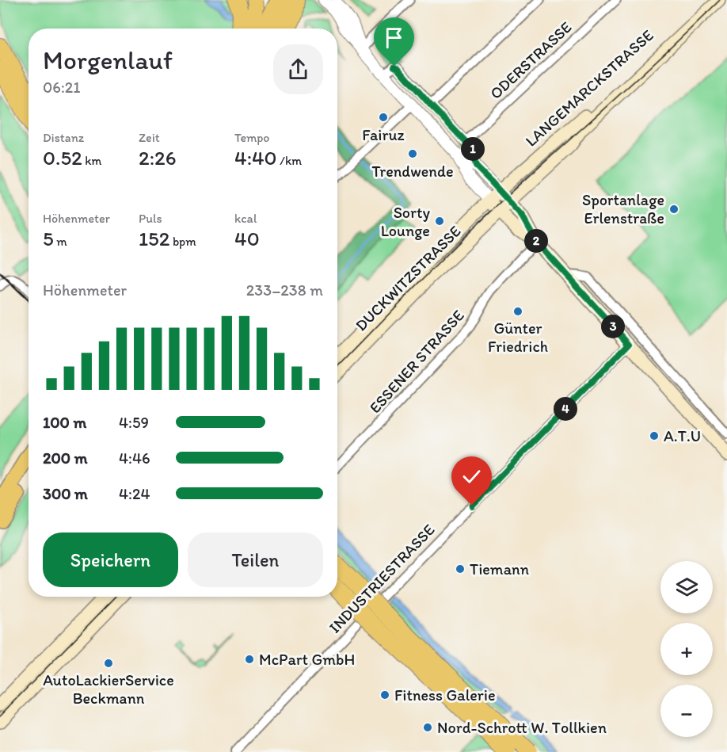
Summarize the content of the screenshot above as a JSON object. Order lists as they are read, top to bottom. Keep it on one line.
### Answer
{"streets":{"main road":["LANGEMARCKSTRASSE","DUCKWITZSTRASSE"],"street":["ODERSTRASSE","ESSENER STRASSE","INDUSTRIESTRASSE"]},"crossings":[["LANGEMARCKSTRASSE","DUCKWITZSTRASSE"]],"places":["Fairuz","Trendwende","Sportanlage Erlenstraße","Sorty Lounge","Günter Friedrich","A.T.U","Tiemann","McPart GmbH","AutoLackierService Beckmann","Fitness Galerie","Nord-Schrott W. Tollkien"],"page":{"heading":["Morgenlauf","06:21"],"stats":[["Distanz","0.52 km"],["Zeit","2:26"],["Tempo","4:40 /km"],["Höhenmeter","5 m"],["Puls","152 bpm"],["kcal","40"]],"pins":["1","2","3","4"],"chart":["Höhenmeter","233–238 m"],"list":[{"name":"100 m","note":"4:59"},{"name":"200 m","note":"4:46"},{"name":"300 m","note":"4:24"}],"buttons":["Speichern","Teilen"],"map_buttons":["+","−"]}}
